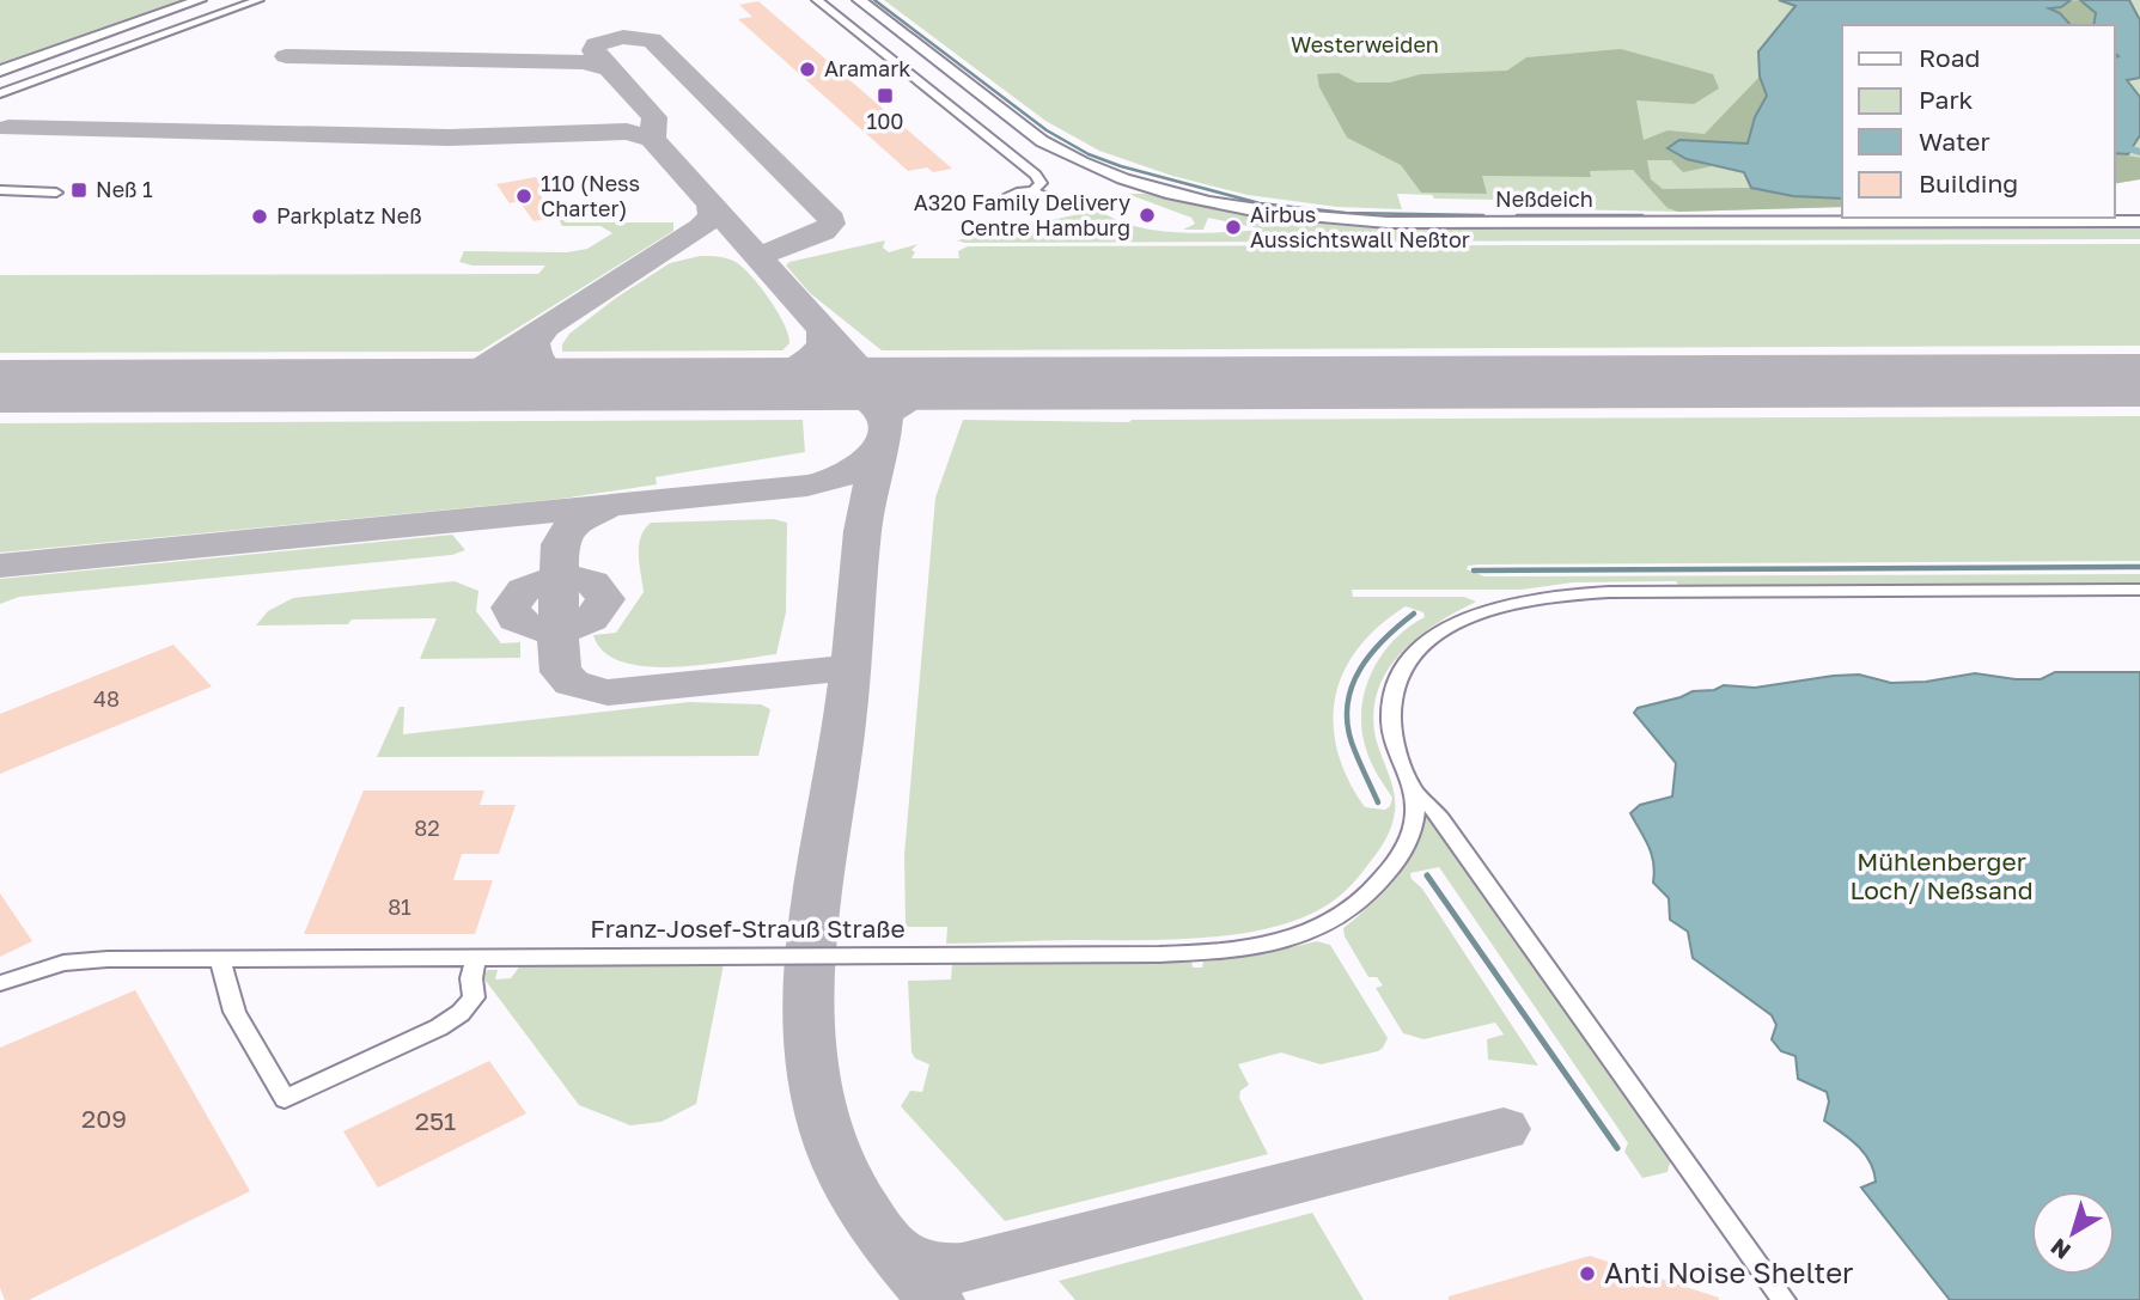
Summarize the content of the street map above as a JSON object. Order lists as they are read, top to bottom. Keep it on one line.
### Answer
{"streets":{"street":["Neßdeich","Franz-Josef-Strauß Straße"]},"parks":["Westerweiden","Mühlenberger Loch/ Neßsand"],"places":{"other":["Aramark","110 (Ness Charter)","A320 Family Delivery Centre Hamburg","Parkplatz Neß","Airbus Aussichtswall Neßtor","Anti Noise Shelter"],"transit":["100","Neß 1"]},"house_numbers":["48","82","81","209","251"],"legend":["Road","Park","Water","Building"],"north":"bottom left"}
